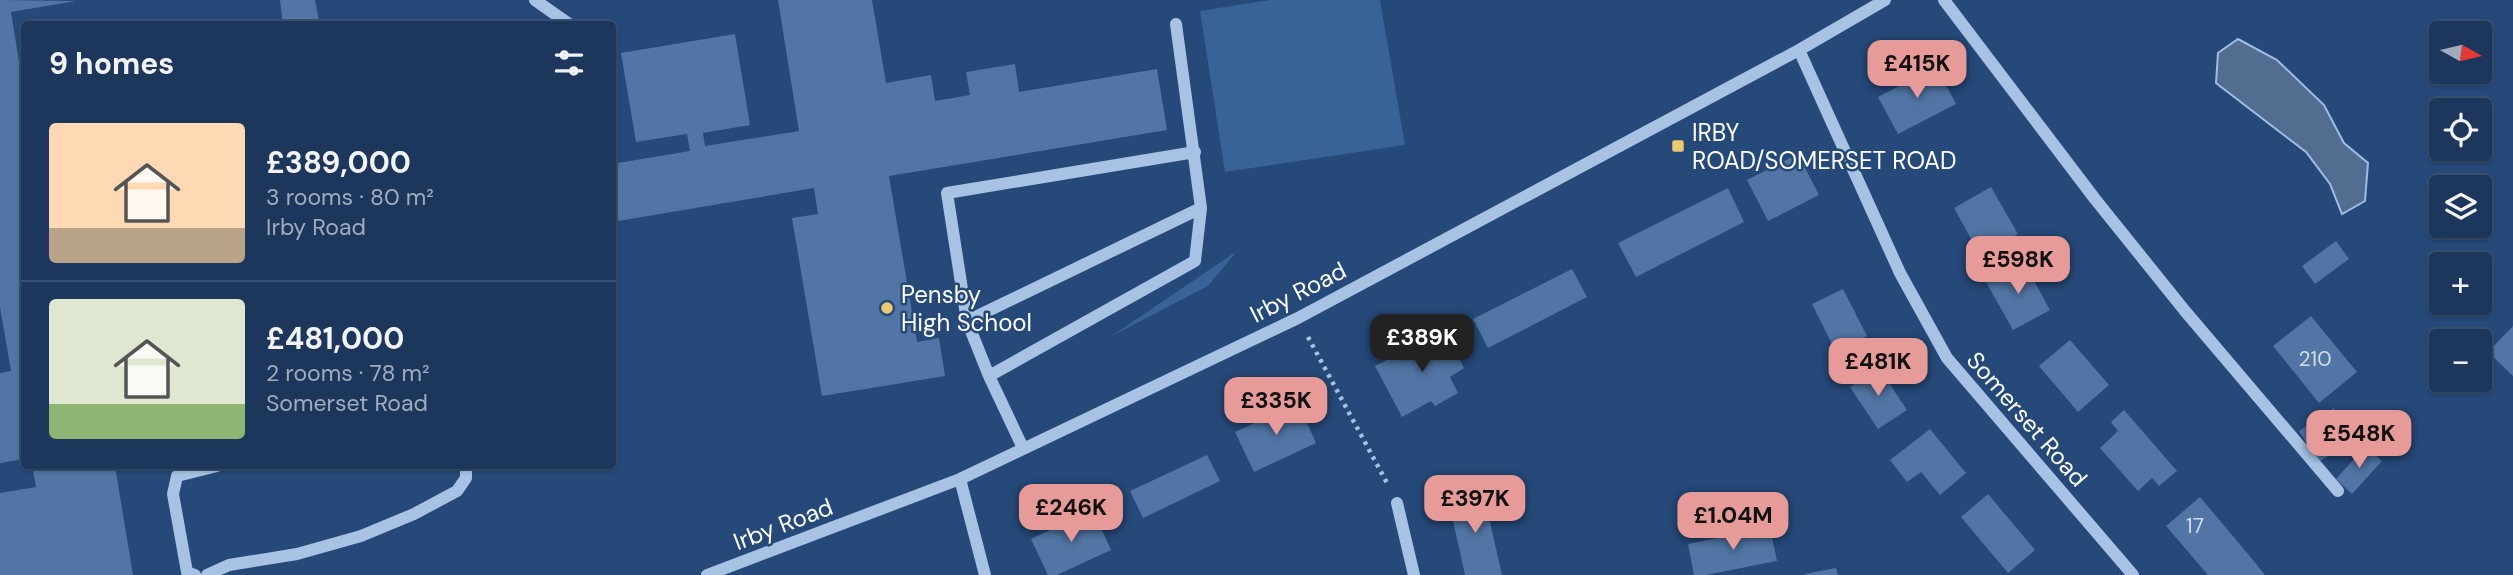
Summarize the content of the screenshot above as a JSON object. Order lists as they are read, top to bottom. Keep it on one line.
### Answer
{"streets":{"street":["Irby Road","Somerset Road"]},"crossings":[["Irby Road","Somerset Road"]],"places":{"transit":["IRBY ROAD/SOMERSET ROAD"],"other":["Pensby High School"]},"house_numbers":["210","17"],"north":"right","page":{"map_buttons":["+","−"],"heading":"9 homes","price":["£415K","£598K","£389K","£481K","£335K","£548K","£397K","£246K","£1.04M"],"list":[{"name":"£389,000","note":"3 rooms · 80 m² · Irby Road"},{"name":"£481,000","note":"2 rooms · 78 m² · Somerset Road"}]}}
